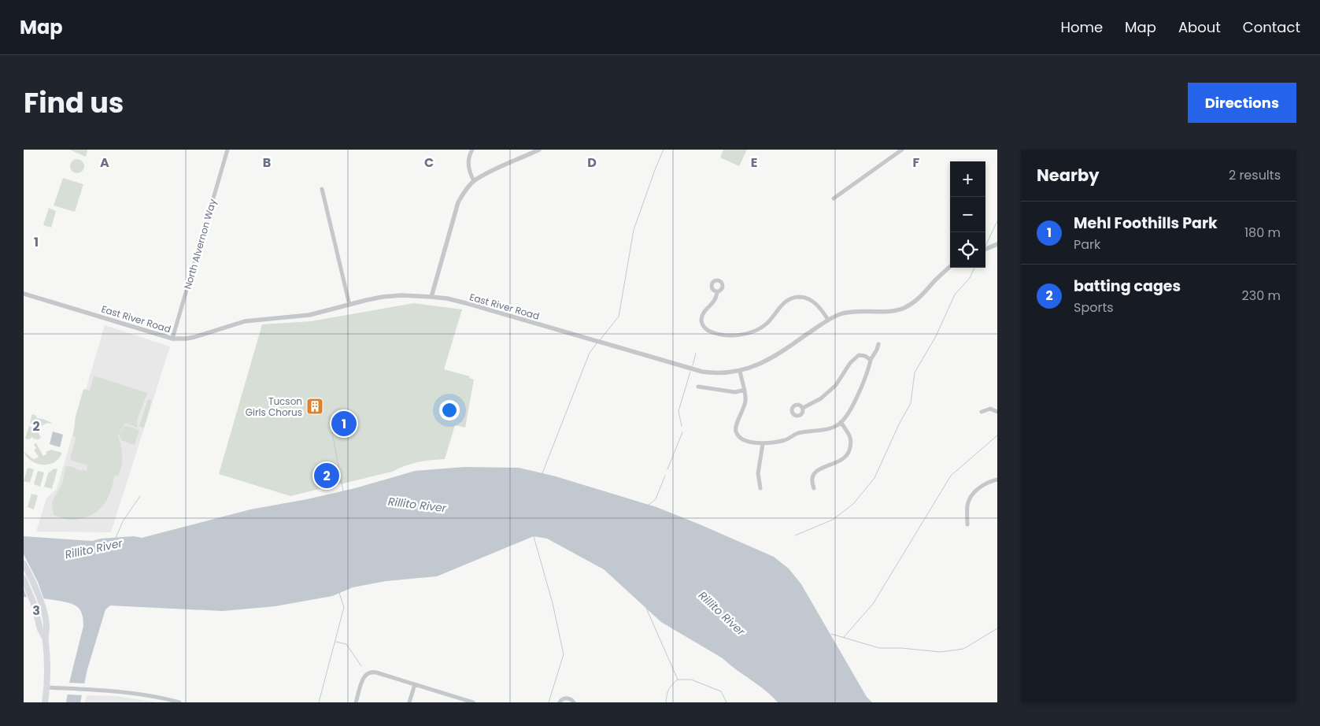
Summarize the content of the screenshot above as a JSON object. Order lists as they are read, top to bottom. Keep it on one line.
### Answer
{"streets":{"street":["North Alvernon Way","East River Road"]},"crossings":[["North Alvernon Way","East River Road"]],"water":["Rillito River"],"places":{"building":["Tucson Girls Chorus"]},"page":{"header":"Map","nav":["Home","Map","About","Contact"],"title":"Find us","buttons":"Directions","heading":["Nearby","2 results"],"map_buttons":["+","−"],"list":[{"mark":"1","name":"Mehl Foothills Park","note":"Park","value":"180 m"},{"mark":"2","name":"batting cages","note":"Sports","value":"230 m"}],"pins":["1","2"]},"grid":{"columns":["A","B","C","D","E","F"],"rows":["1","2","3"]}}
